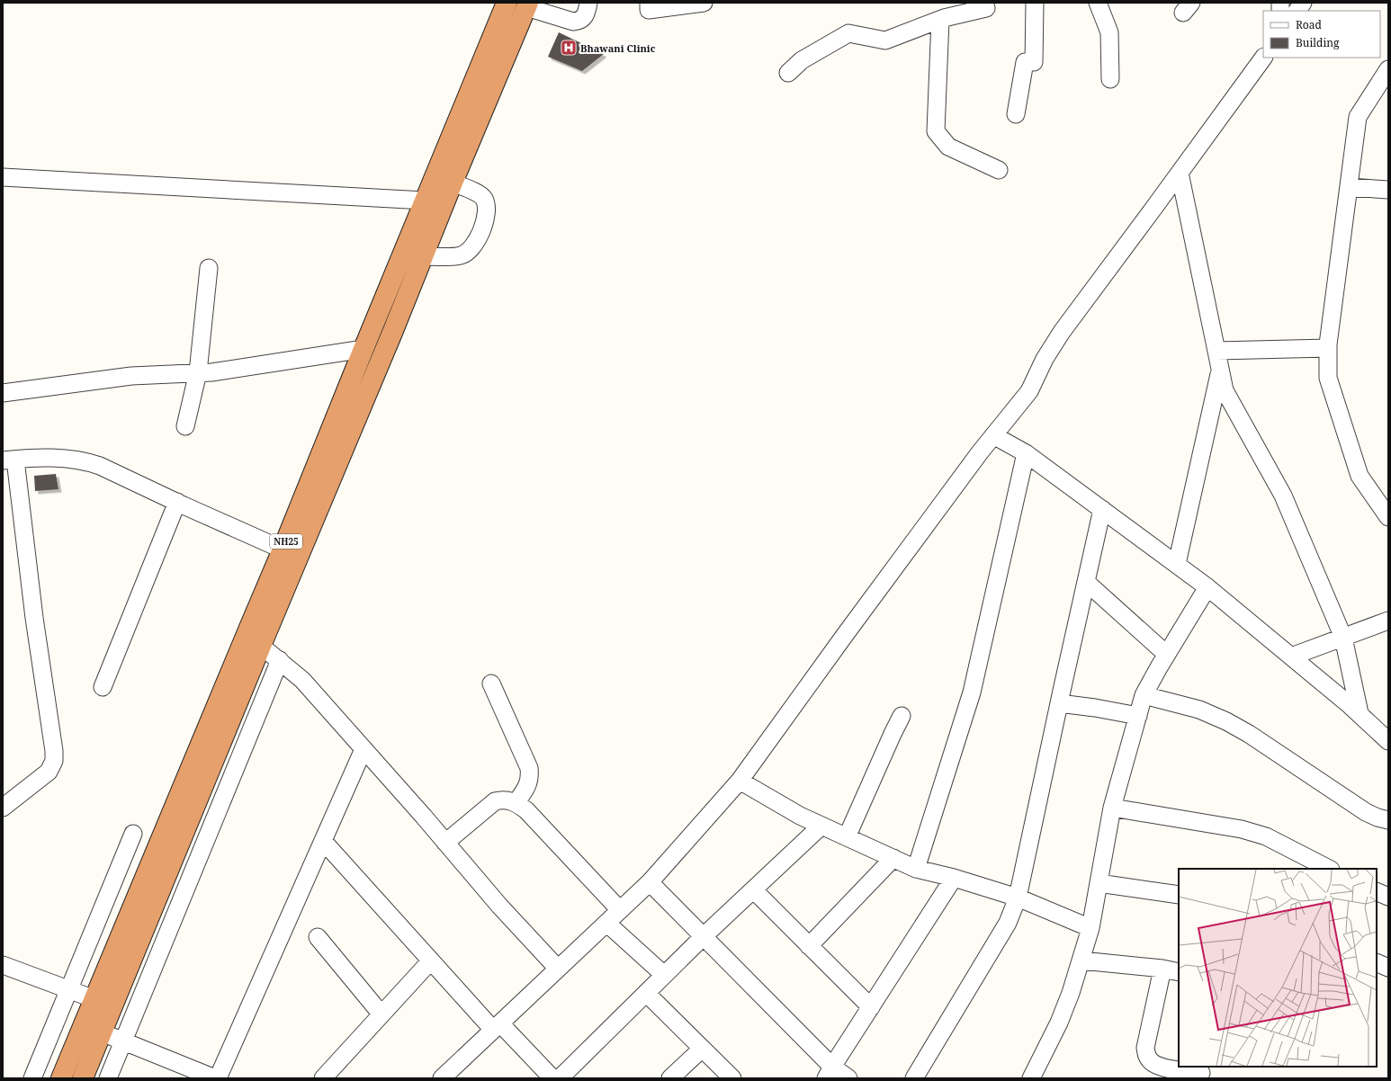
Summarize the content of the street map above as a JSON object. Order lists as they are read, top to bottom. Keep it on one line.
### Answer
{"streets":{"highway":["NH25"]},"places":{"hospital":["Bhawani Clinic"]},"legend":["Road","Building"]}
